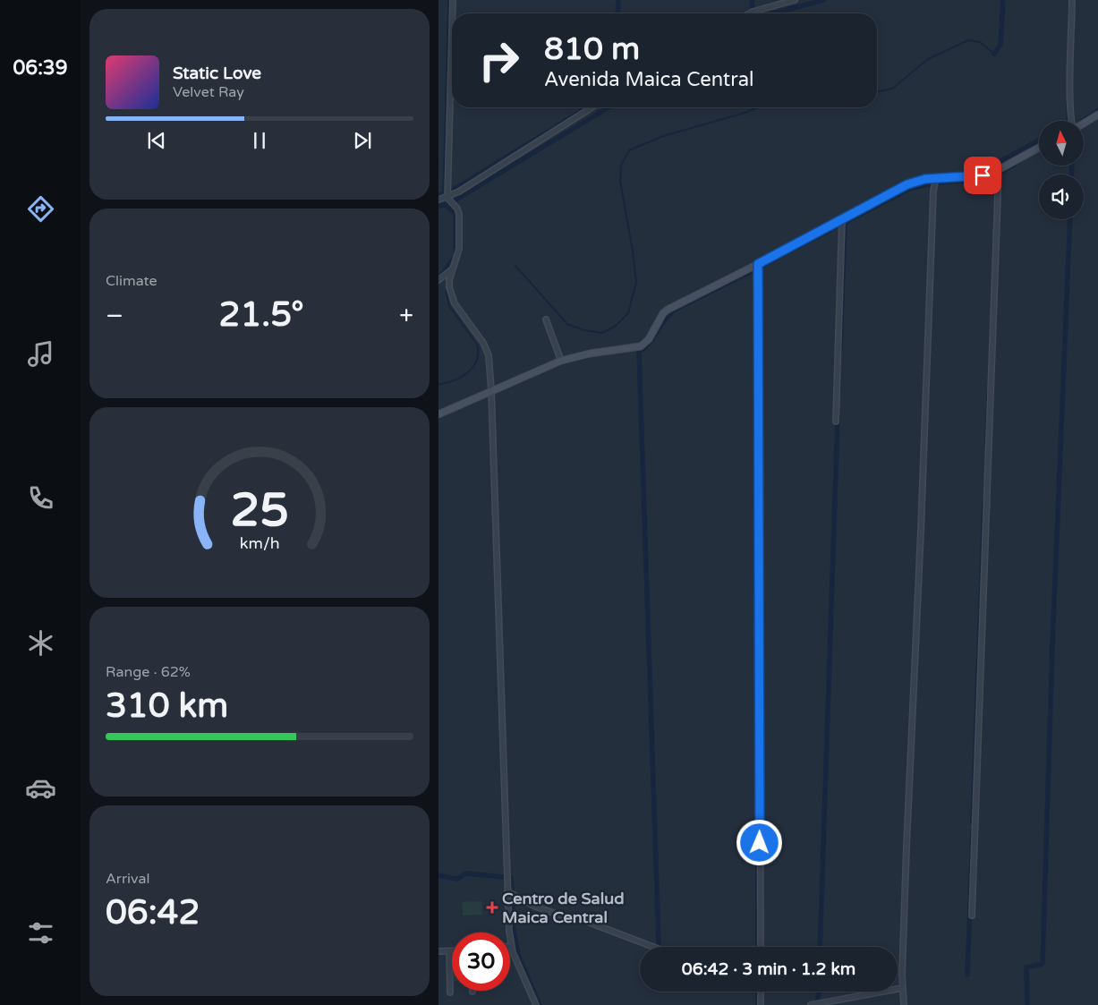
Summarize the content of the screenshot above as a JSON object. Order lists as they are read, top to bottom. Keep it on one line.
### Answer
{"places":{"health":["Centro de Salud Maica Central"]},"north":"top","page":{"tabs":"06:39","turn":["810 m","Avenida Maica Central"],"song":["Static Love","Velvet Ray"],"tile":["Climate",["Range · 62%","310 km"],["Arrival","06:42"]],"heat":["−","21.5°","+"],"limit":"30","trip":"06:42 · 3 min · 1.2 km","gauge":["25","km/h"]}}
